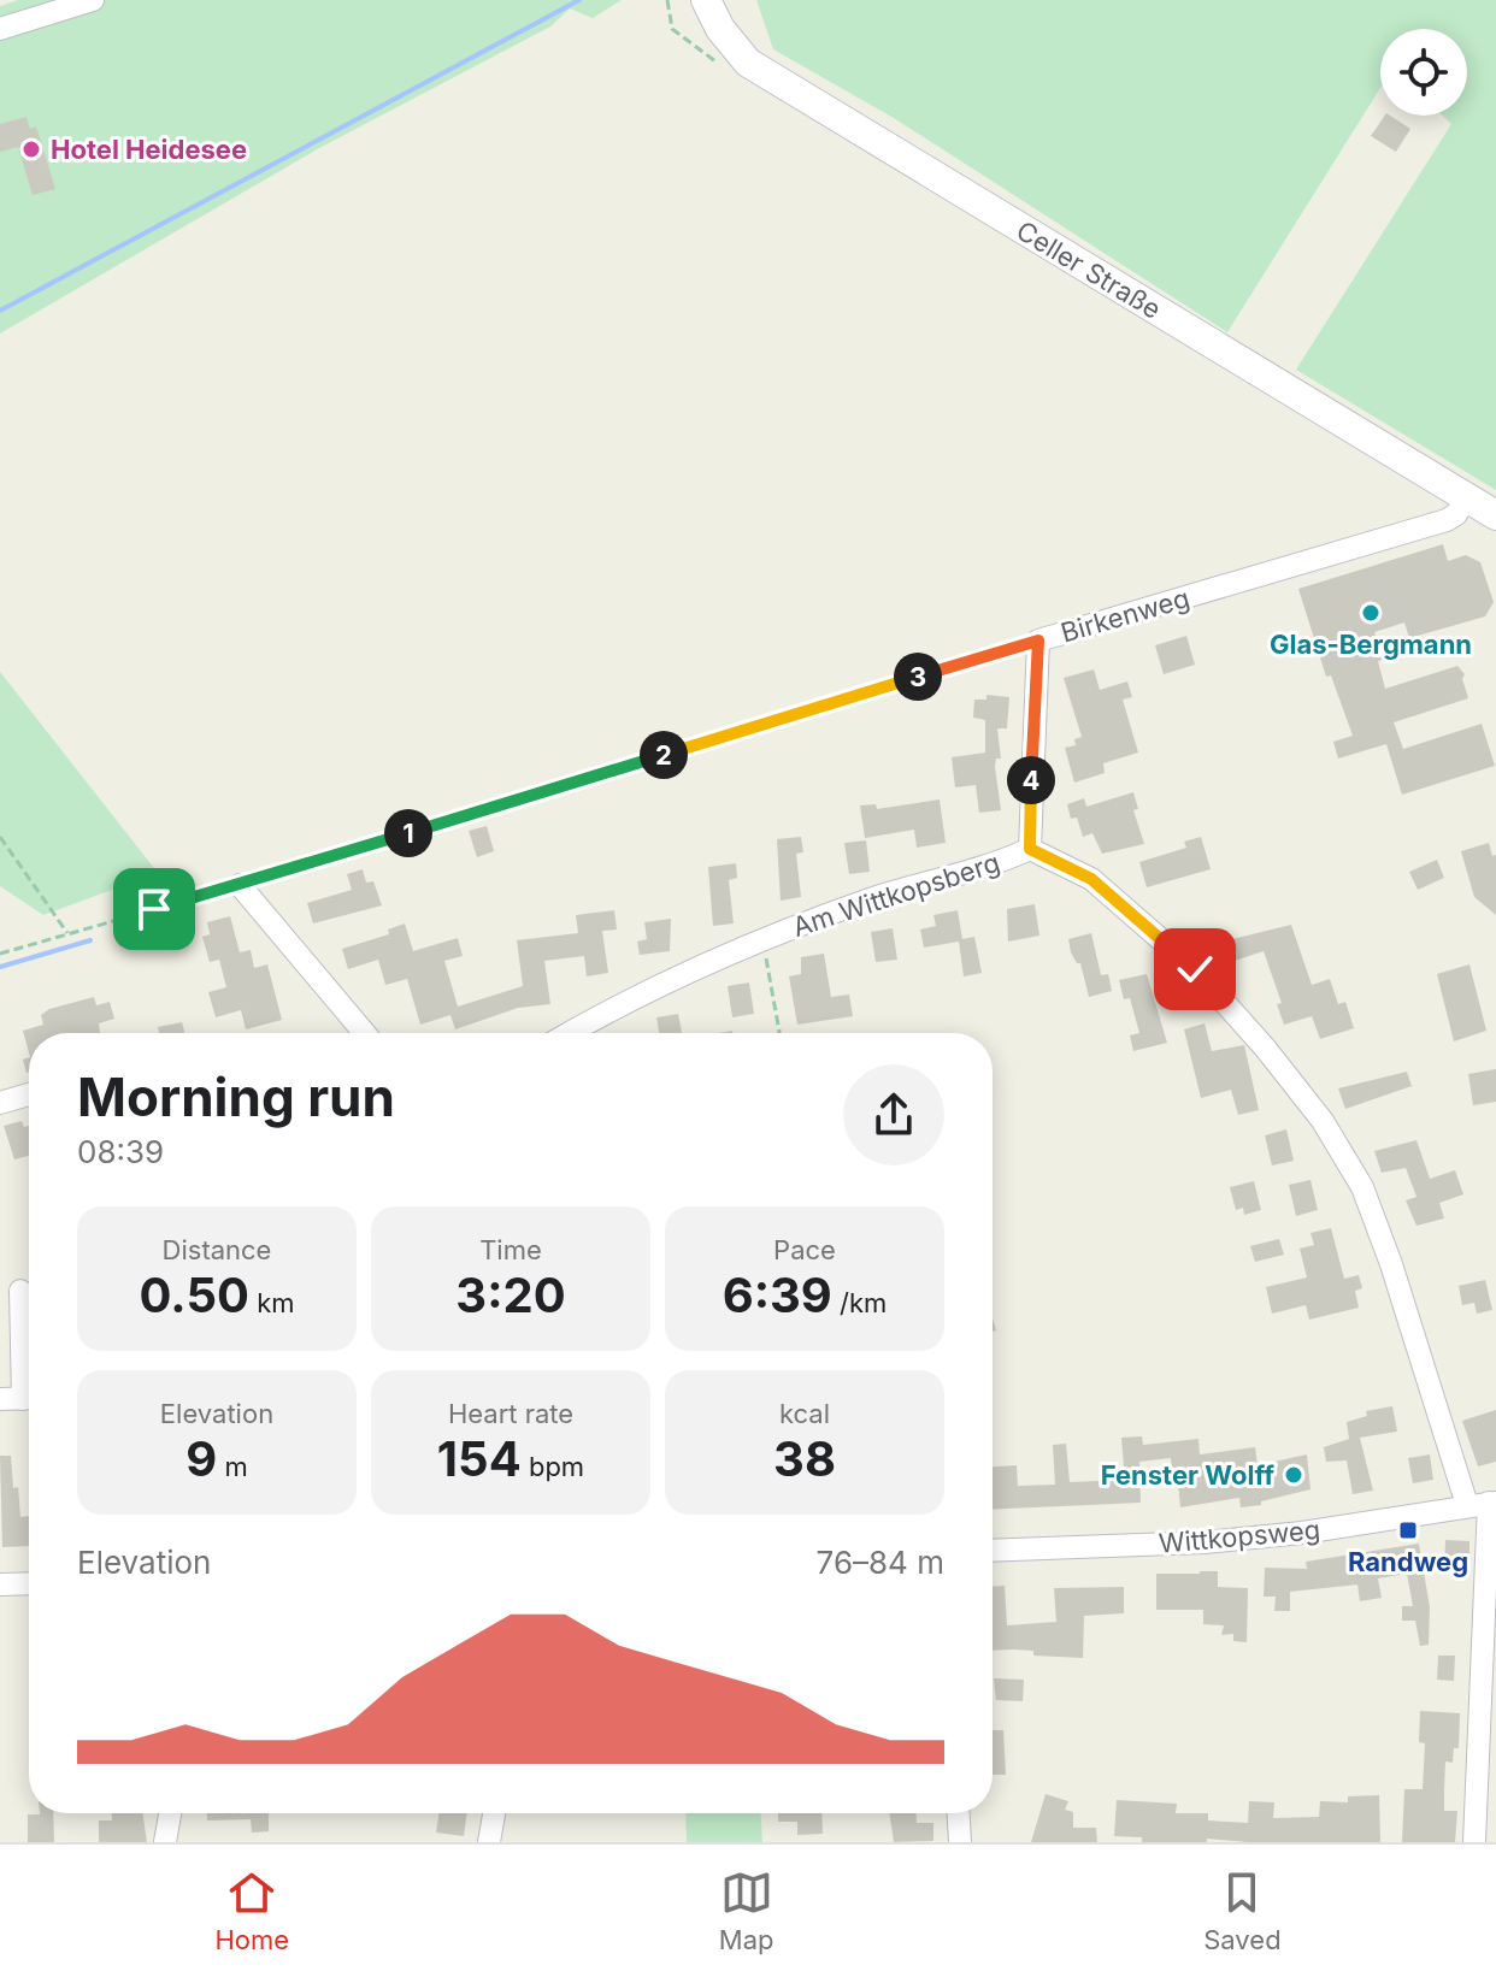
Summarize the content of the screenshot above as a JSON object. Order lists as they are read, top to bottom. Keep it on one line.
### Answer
{"streets":{"street":["Celler Straße","Birkenweg","Am Wittkopsberg","Wittkopsweg"]},"crossings":[["Celler Straße","Birkenweg"],["Am Wittkopsberg","Wittkopsweg"]],"places":{"other":["Hotel Heidesee","Glas-Bergmann","Fenster Wolff"],"transit":["Randweg"]},"page":{"pins":["3","2","4","1"],"heading":["Morning run","08:39"],"stats":[["Distance","0.50 km"],["Time","3:20"],["Pace","6:39 /km"],["Elevation","9 m"],["Heart rate","154 bpm"],["kcal","38"]],"chart":["Elevation","76–84 m"],"tabs":["Home","Map","Saved"]}}
